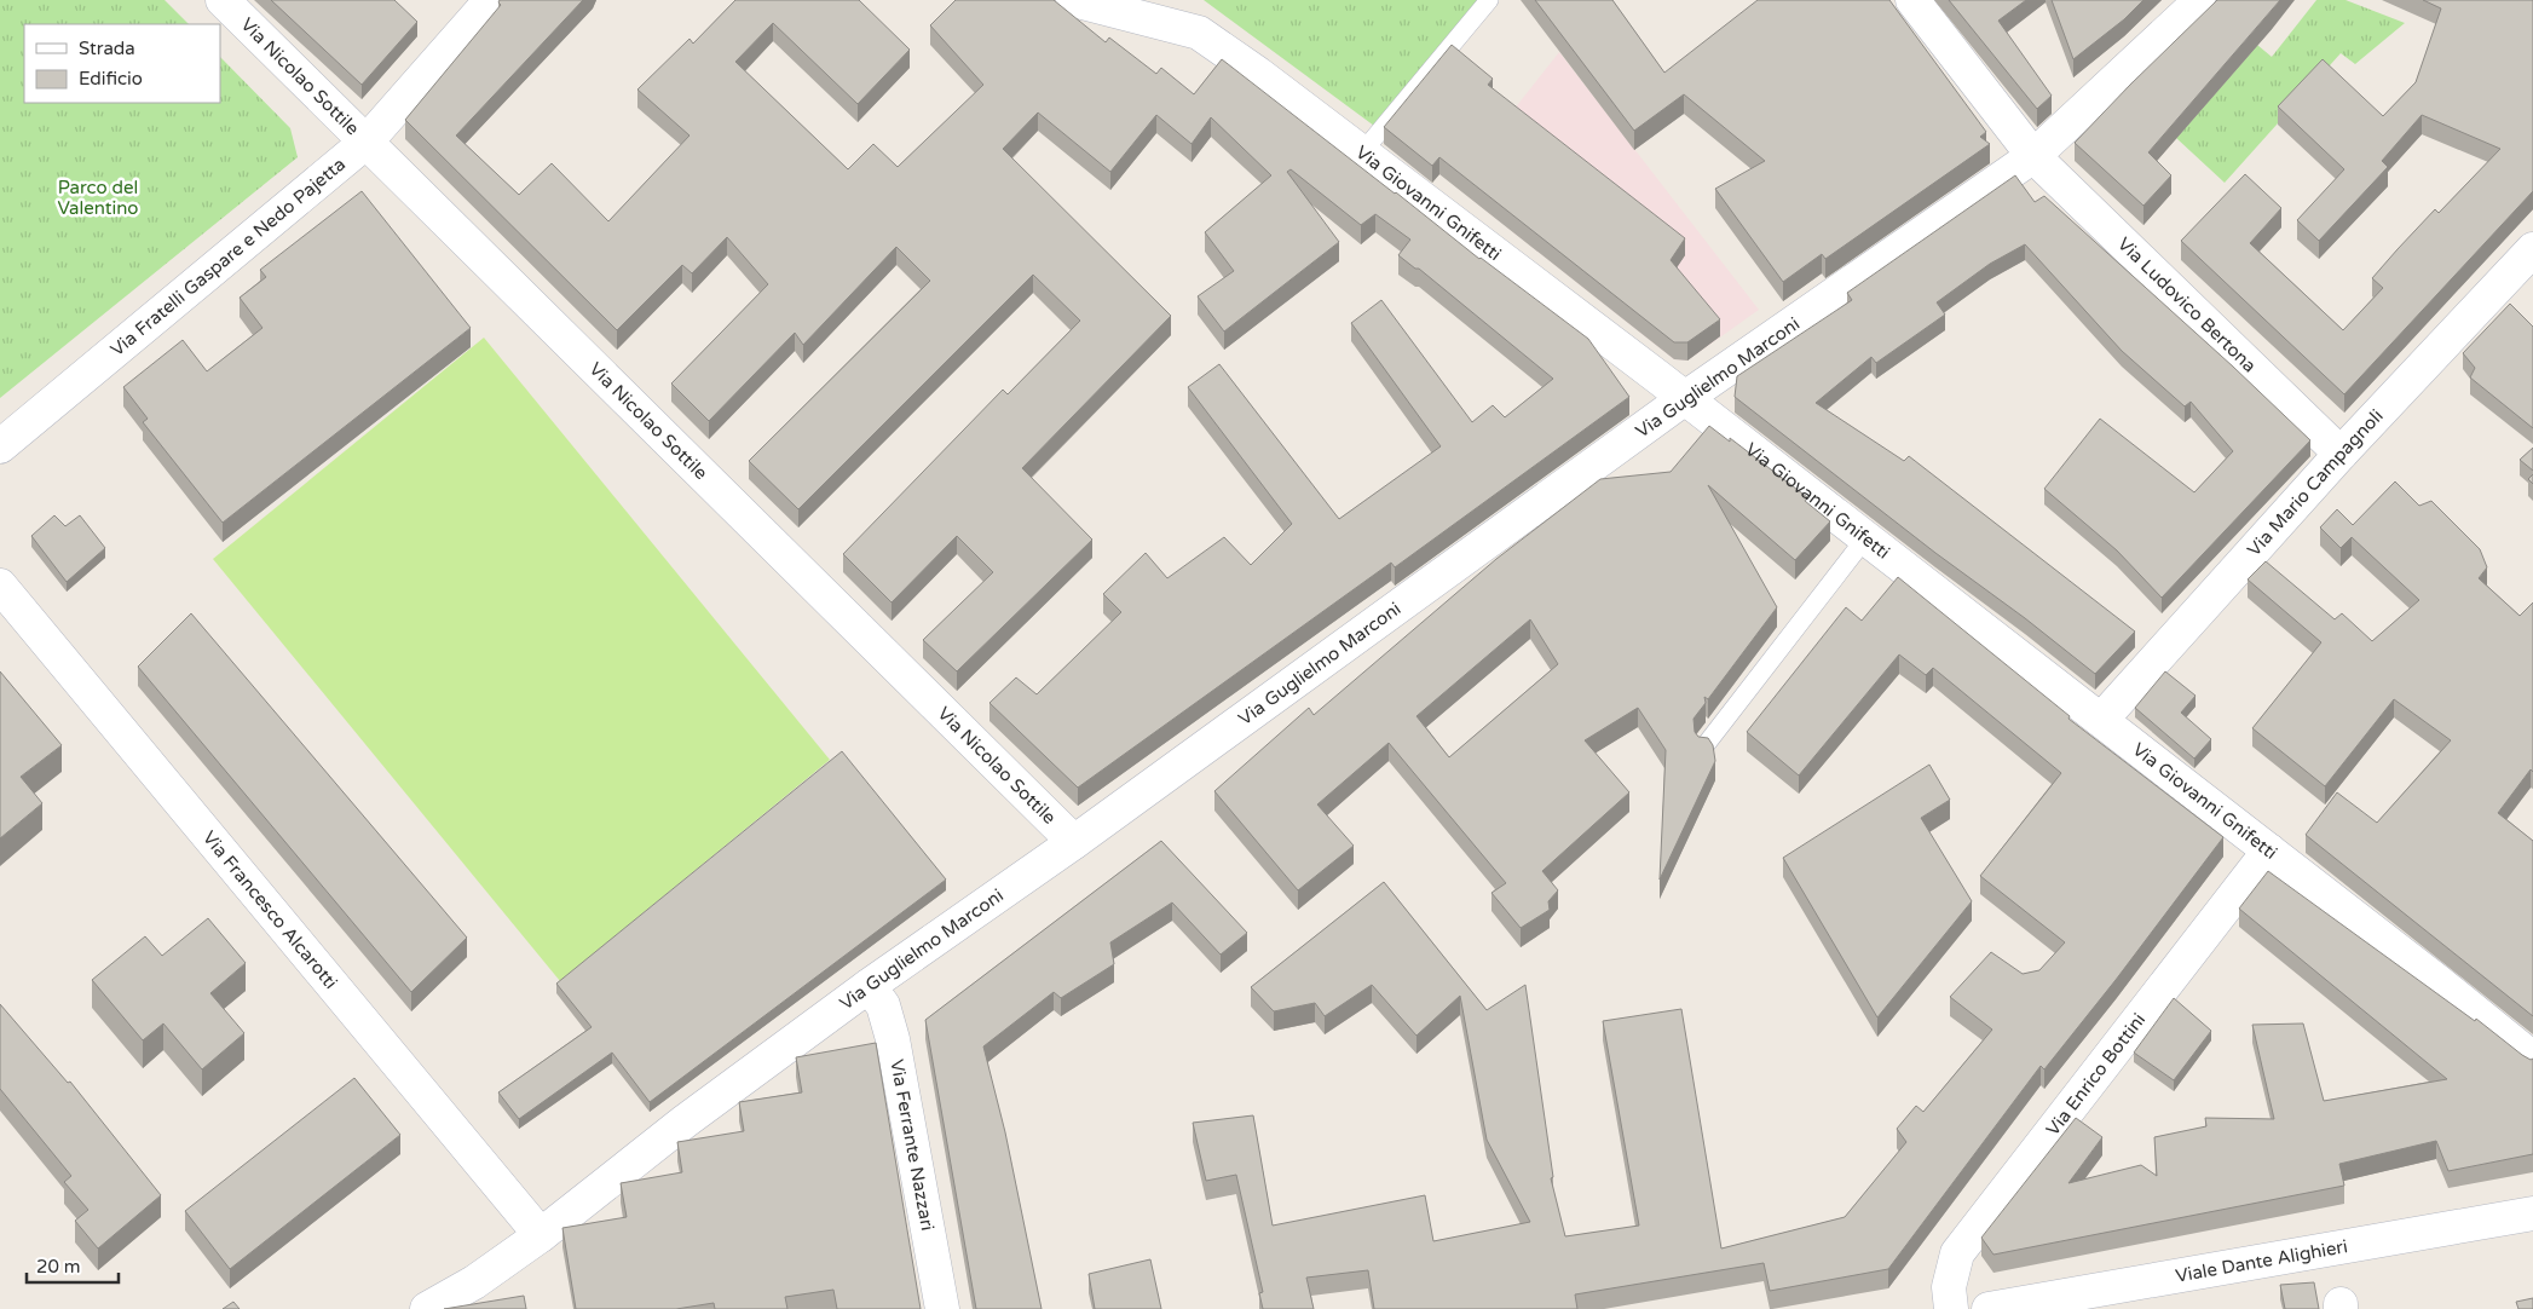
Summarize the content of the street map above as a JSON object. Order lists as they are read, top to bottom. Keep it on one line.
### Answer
{"streets":{"street":["Via Nicolao Sottile","Via Giovanni Gnifetti","Via Fratelli Gaspare e Nedo Pajetta","Via Ludovico Bertona","Via Guglielmo Marconi","Via Mario Campagnoli","Via Francesco Alcarotti","Via Enrico Bottini","Via Ferrante Nazzari","Viale Dante Alighieri"]},"crossings":[["Via Nicolao Sottile","Via Fratelli Gaspare e Nedo Pajetta"],["Via Nicolao Sottile","Via Guglielmo Marconi"],["Via Giovanni Gnifetti","Via Guglielmo Marconi"],["Via Giovanni Gnifetti","Via Mario Campagnoli"],["Via Giovanni Gnifetti","Via Enrico Bottini"],["Via Ludovico Bertona","Via Guglielmo Marconi"],["Via Ludovico Bertona","Via Mario Campagnoli"],["Via Guglielmo Marconi","Via Francesco Alcarotti"],["Via Guglielmo Marconi","Via Ferrante Nazzari"]],"parks":["Parco del Valentino"],"legend":["Strada","Edificio"],"scale_bar":"20 m"}
